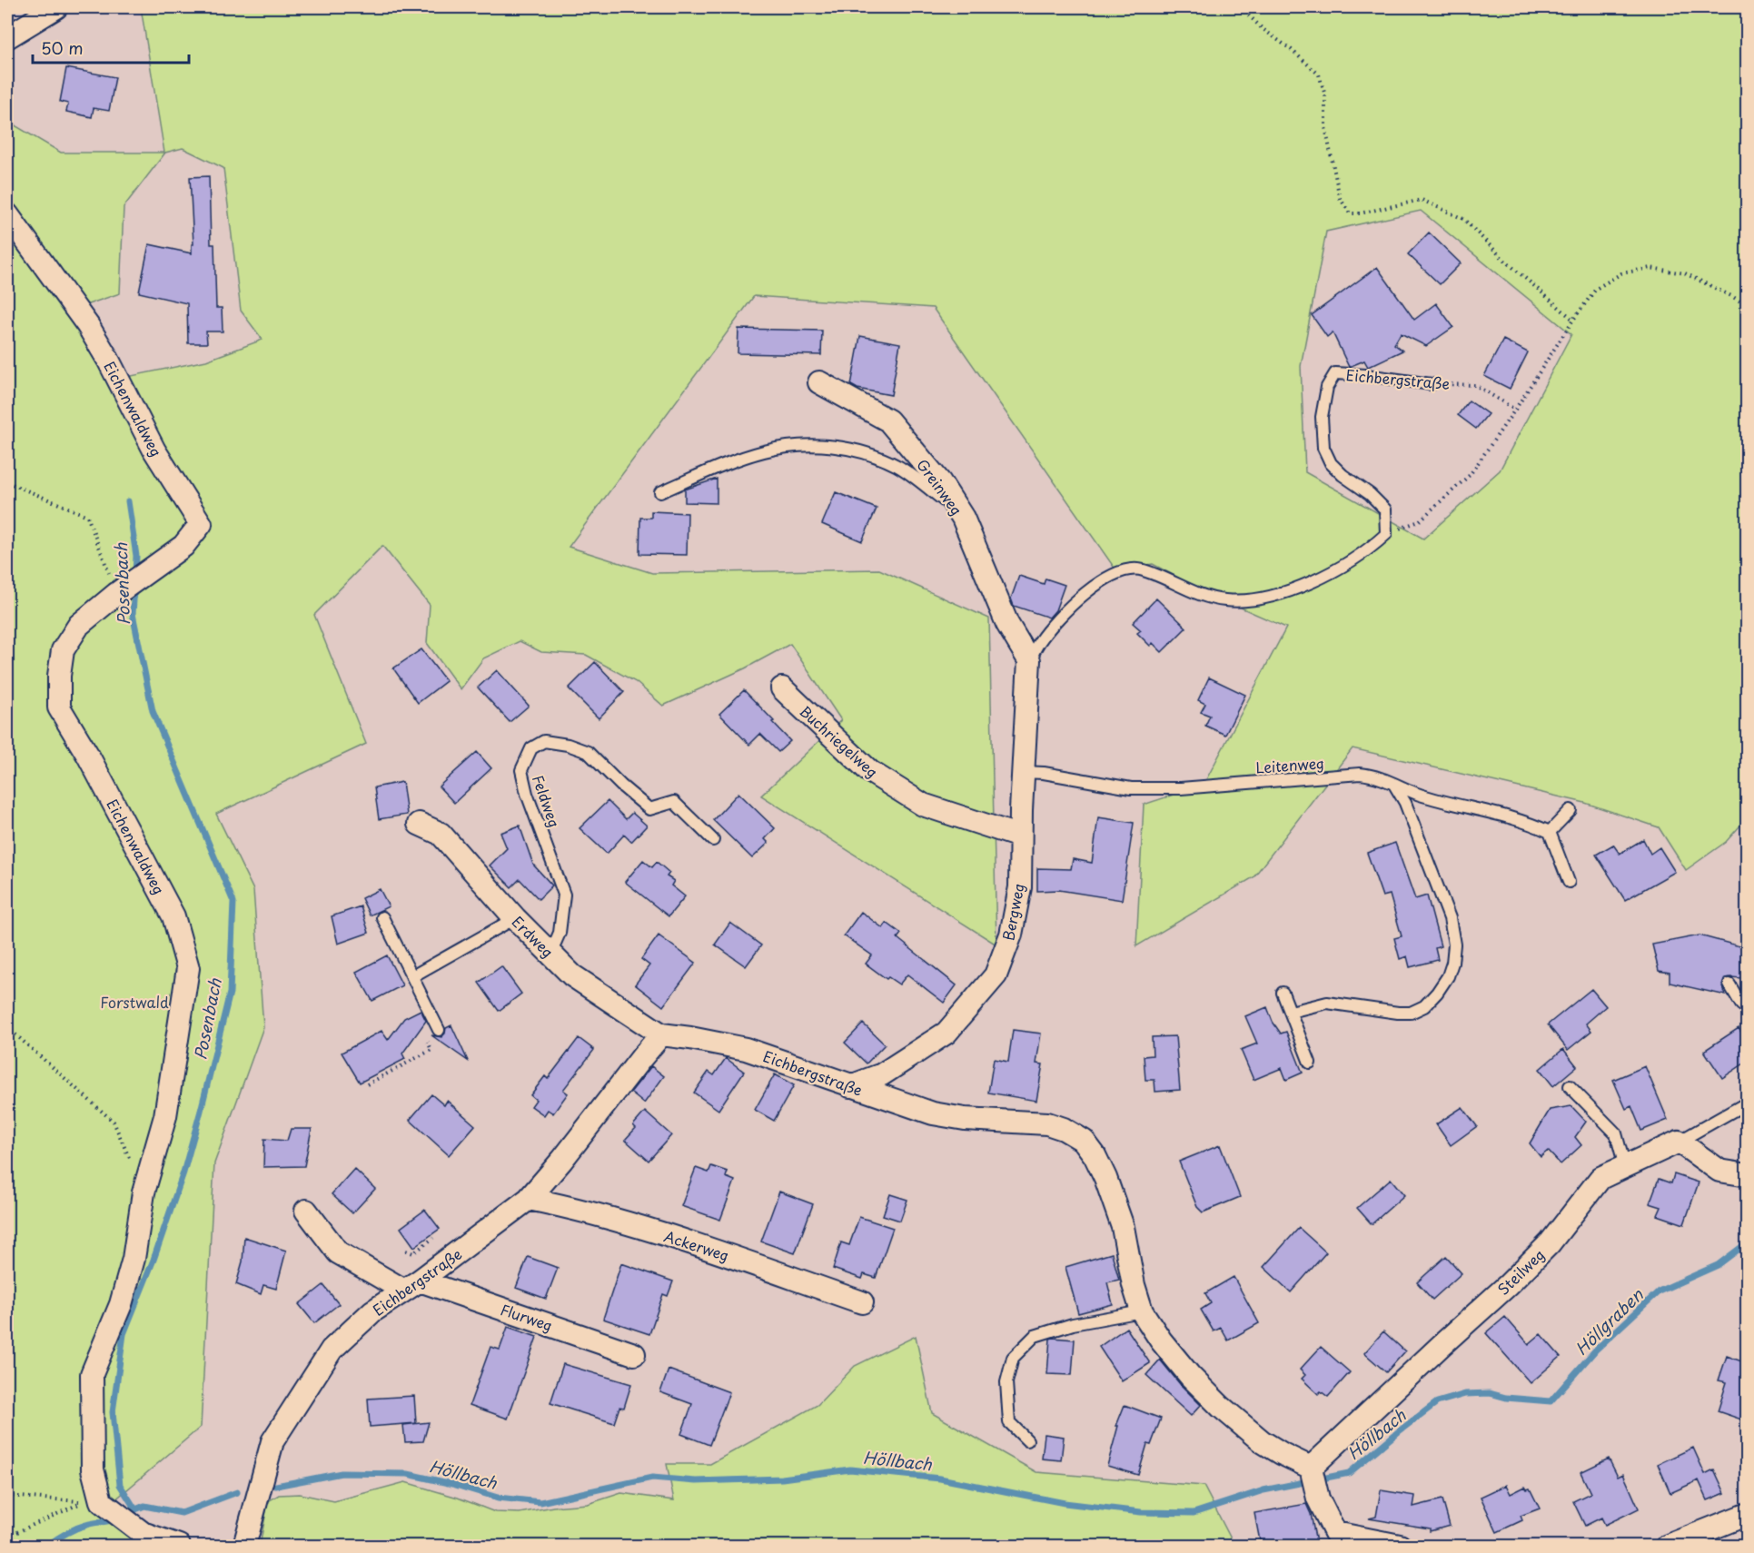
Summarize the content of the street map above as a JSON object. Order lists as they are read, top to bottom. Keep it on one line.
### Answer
{"streets":{"street":["Eichbergstraße","Eichenwaldweg","Greinweg","Buchriegelweg","Bergweg","Erdweg","Ackerweg","Steilweg","Flurweg"],"lane":["Leitenweg","Feldweg"]},"crossings":[["Eichbergstraße","Bergweg"],["Eichbergstraße","Erdweg"],["Eichbergstraße","Ackerweg"],["Eichbergstraße","Steilweg"],["Eichbergstraße","Flurweg"],["Greinweg","Bergweg"],["Buchriegelweg","Bergweg"],["Leitenweg","Bergweg"],["Feldweg","Erdweg"]],"water":["Posenbach","Höllgraben","Höllbach"],"parks":["Forstwald"],"scale_bar":"50 m"}
